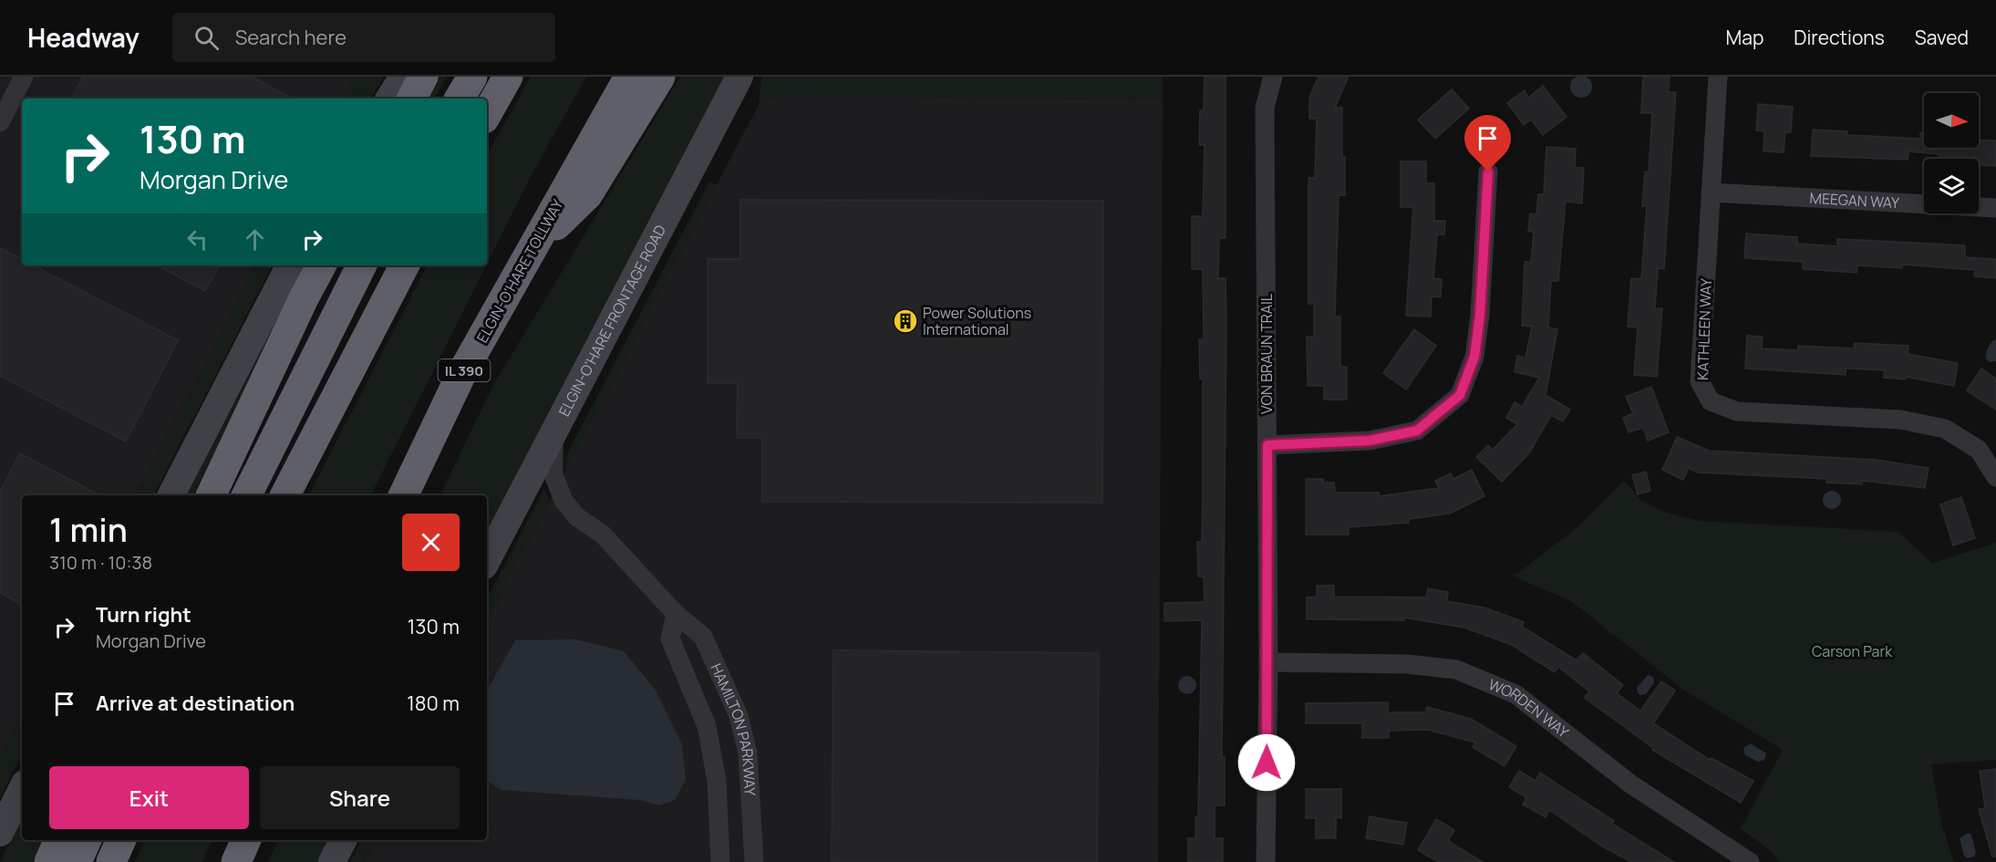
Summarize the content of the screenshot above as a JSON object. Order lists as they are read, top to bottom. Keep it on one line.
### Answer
{"streets":{"highway":["ELGIN-O'HARE TOLLWAY","IL 390"],"main road":["ELGIN-O'HARE FRONTAGE ROAD"],"street":["MEEGAN WAY","KATHLEEN WAY","VON BRAUN TRAIL","WORDEN WAY","HAMILTON PARKWAY"]},"crossings":[["MEEGAN WAY","KATHLEEN WAY"],["ELGIN-O'HARE FRONTAGE ROAD","HAMILTON PARKWAY"],["VON BRAUN TRAIL","WORDEN WAY"]],"parks":["Carson Park"],"places":{"building":["Power Solutions International"]},"north":"right","page":{"header":"Headway","search":"Search here","nav":["Map","Directions","Saved"],"turn":["130 m","Morgan Drive"],"heading":["1 min","310 m · 10:38"],"list":[{"name":"Turn right","note":"Morgan Drive","value":"130 m"},{"name":"Arrive at destination","value":"180 m"}],"buttons":["Exit","Share"]}}
